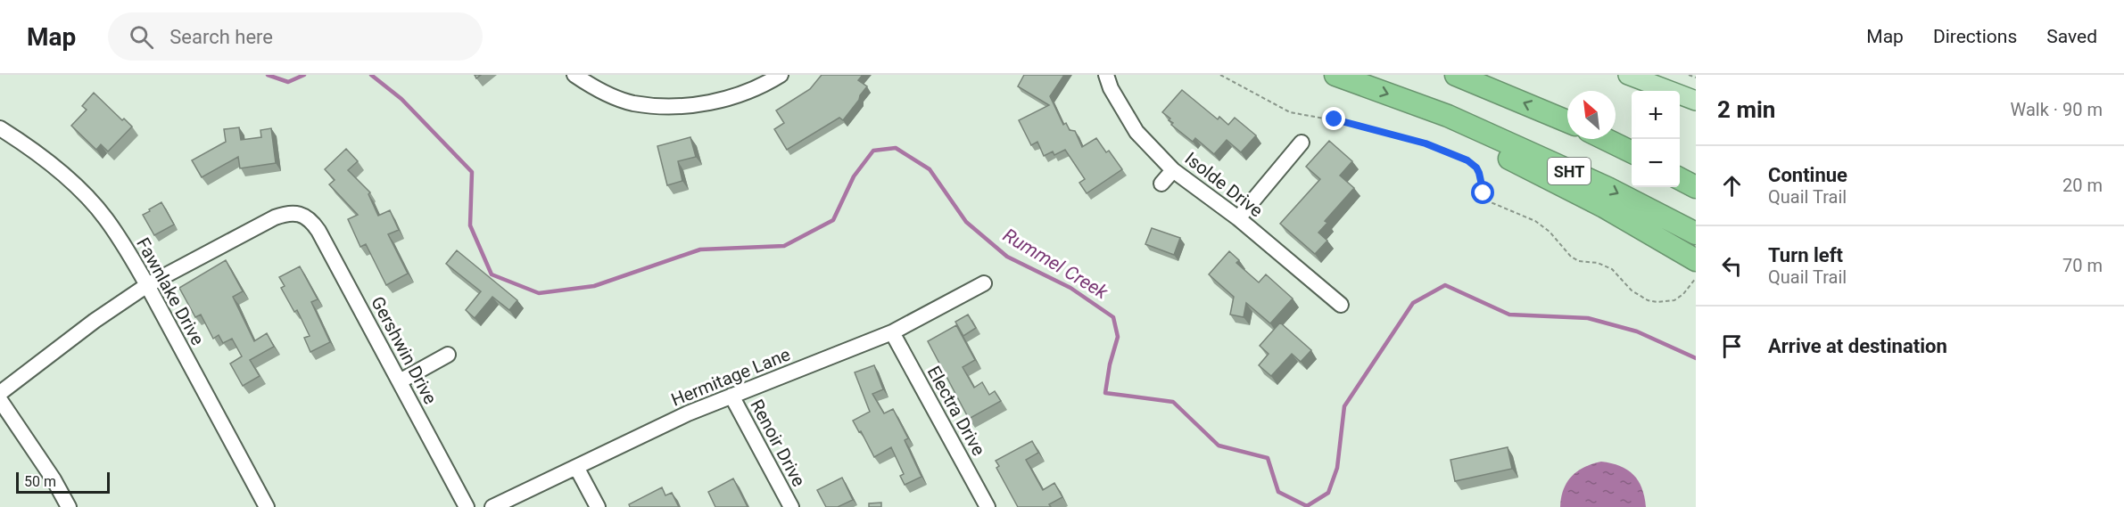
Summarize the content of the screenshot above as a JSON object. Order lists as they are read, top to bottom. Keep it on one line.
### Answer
{"streets":{"highway":["SHT"],"street":["Isolde Drive","Fawnlake Drive","Gershwin Drive","Hermitage Lane","Electra Drive","Renoir Drive"]},"crossings":[["Fawnlake Drive","Gershwin Drive"],["Hermitage Lane","Electra Drive"],["Hermitage Lane","Renoir Drive"]],"water":["Rummel Creek"],"scale_bar":"50 m","north":"top left","page":{"header":"Map","search":"Search here","nav":["Map","Directions","Saved"],"heading":["2 min","Walk · 90 m"],"map_buttons":["+","−"],"list":[["Continue","Quail Trail","20 m"],["Turn left","Quail Trail","70 m"],"Arrive at destination"],"scale":"50 m"}}
